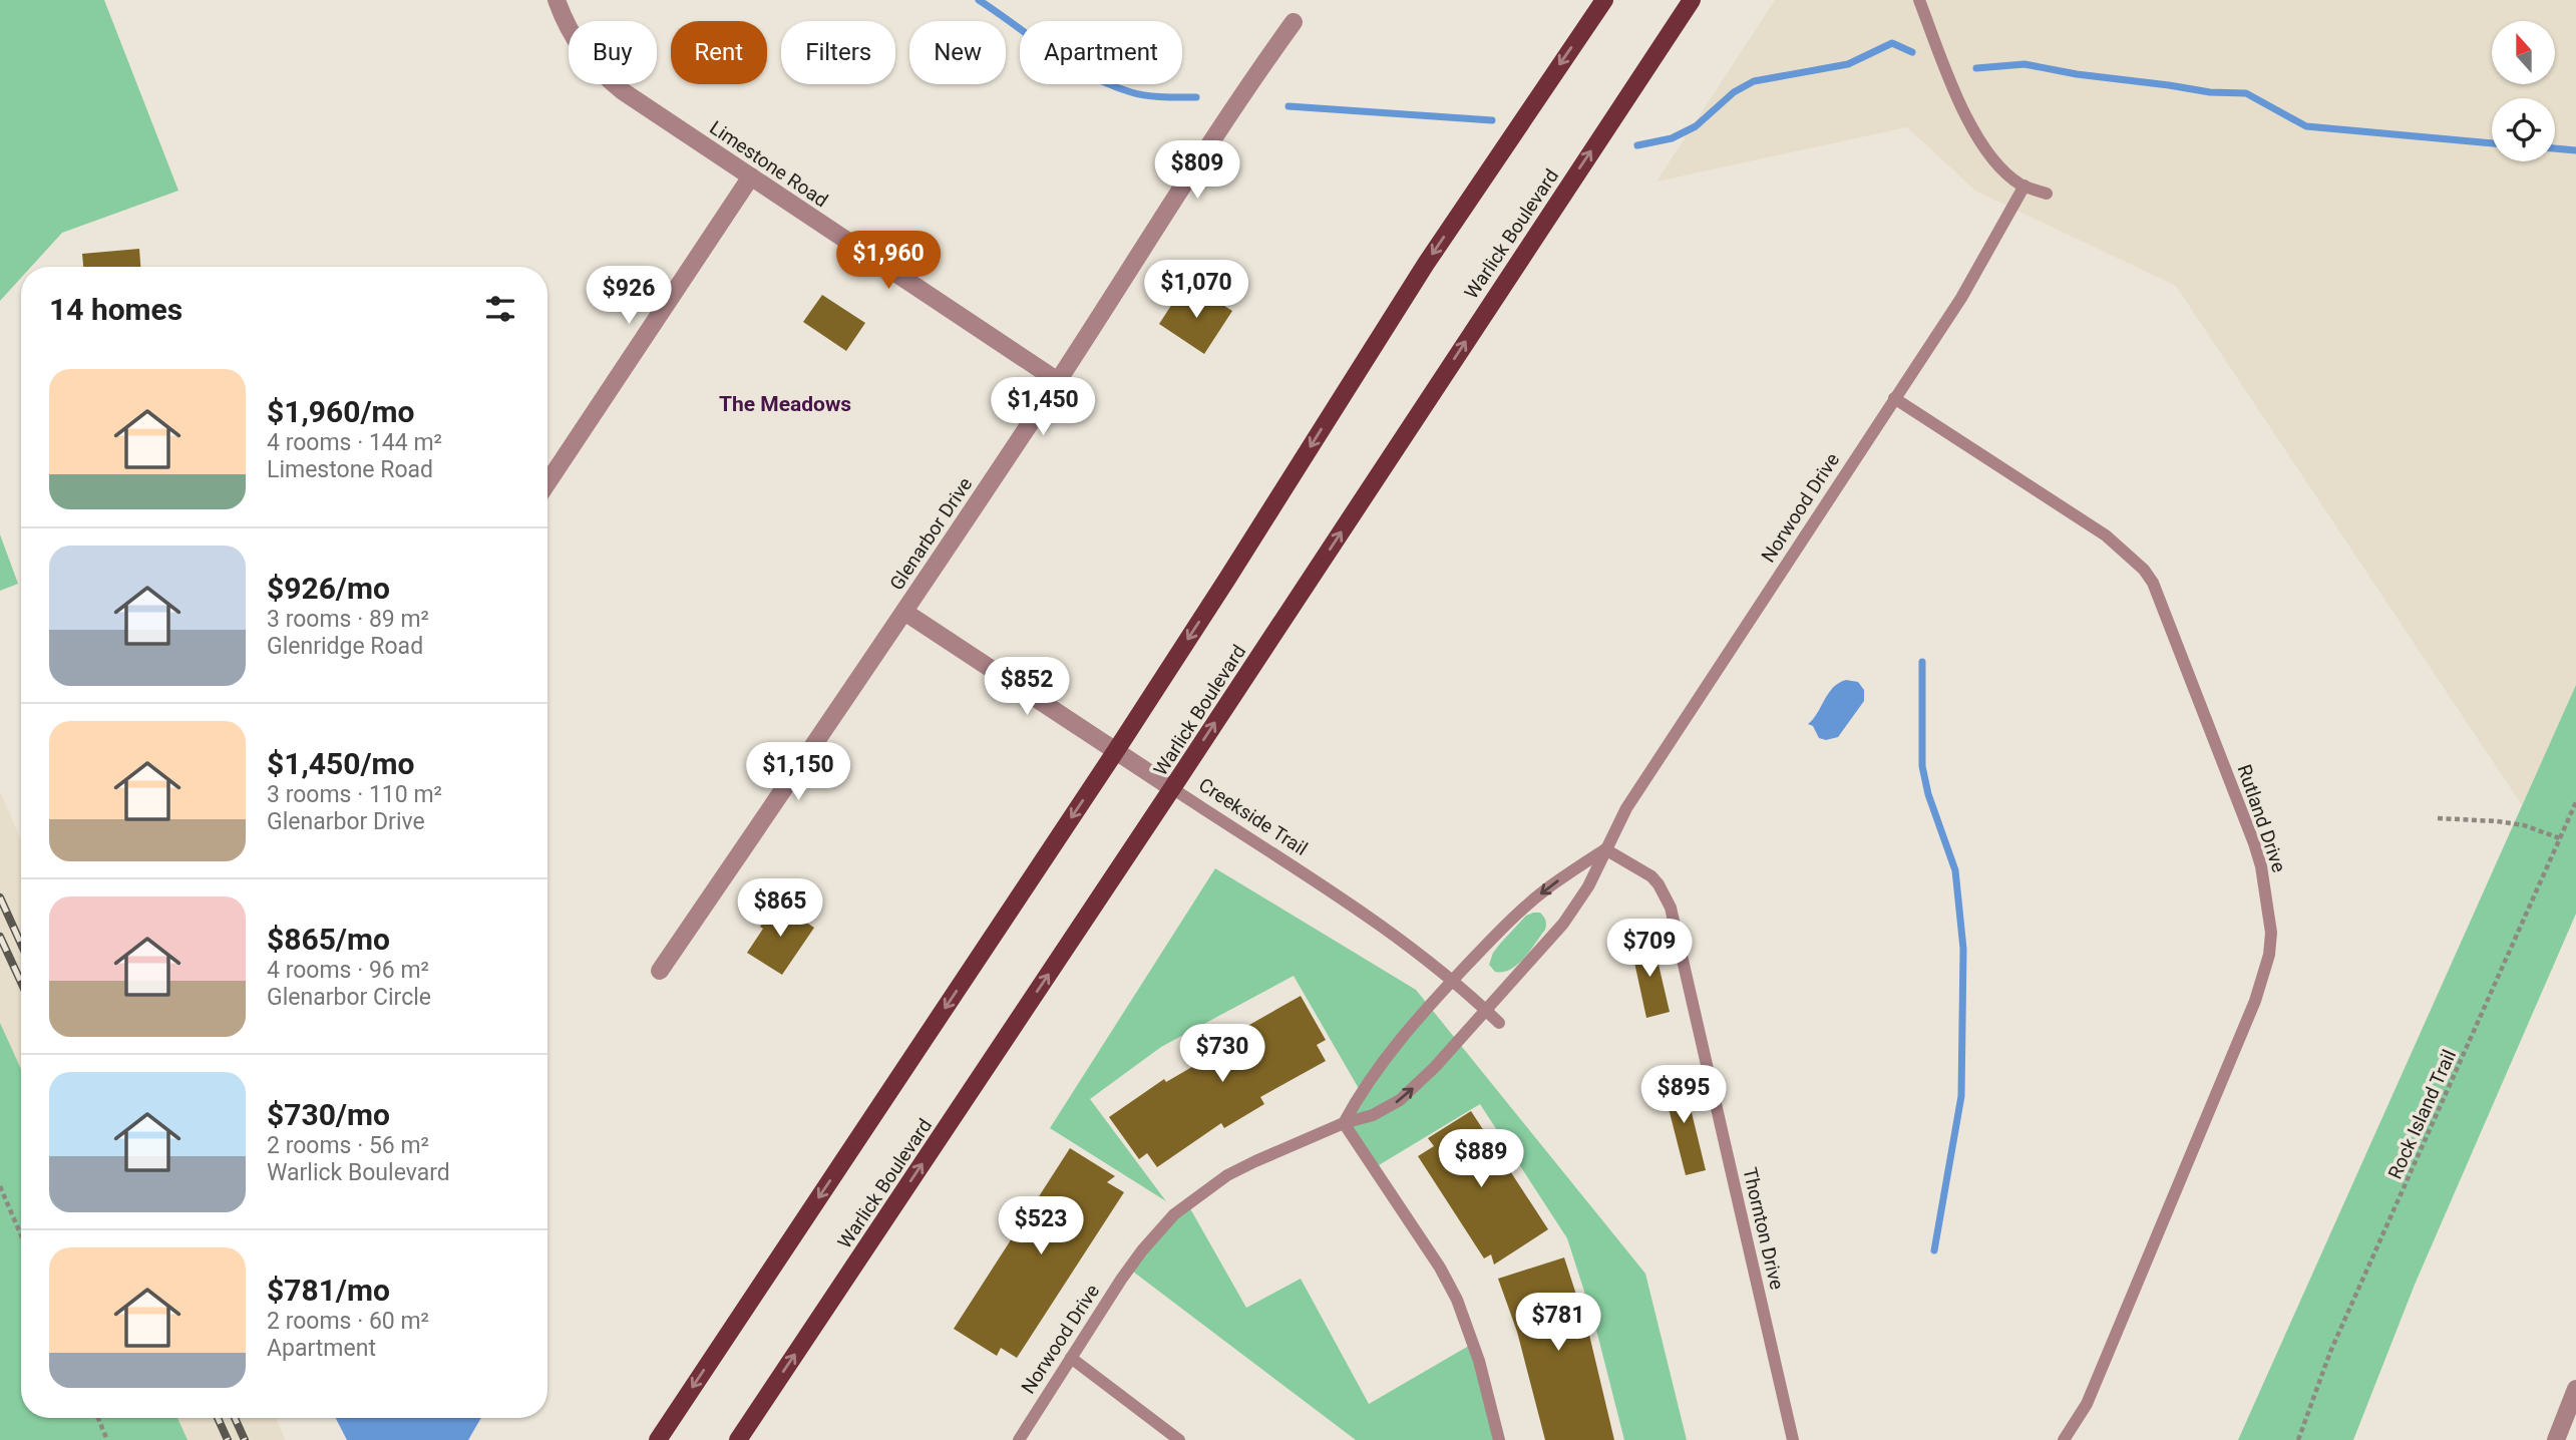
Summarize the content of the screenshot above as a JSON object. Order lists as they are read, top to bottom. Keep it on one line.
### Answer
{"streets":{"main road":["Warlick Boulevard"],"street":["Limestone Road","Glenarbor Drive","Creekside Trail"],"lane":["Norwood Drive","Rutland Drive","Thornton Drive"],"path":["Rock Island Trail"]},"crossings":[["Limestone Road","Glenarbor Drive"],["Warlick Boulevard","Creekside Trail"],["Norwood Drive","Creekside Trail"],["Norwood Drive","Rutland Drive"],["Norwood Drive","Thornton Drive"],["Glenarbor Drive","Creekside Trail"]],"districts":["The Meadows"],"north":"top","page":{"chip":["Buy","Rent","Filters","New","Apartment"],"price":["$809","$1,960","$1,070","$926","$1,450","$852","$1,150","$865","$709","$730","$895","$889","$523","$781"],"heading":"14 homes","list":[{"name":"$1,960/mo","note":"4 rooms · 144 m² · Limestone Road"},{"name":"$926/mo","note":"3 rooms · 89 m² · Glenridge Road"},{"name":"$1,450/mo","note":"3 rooms · 110 m² · Glenarbor Drive"},{"name":"$865/mo","note":"4 rooms · 96 m² · Glenarbor Circle"},{"name":"$730/mo","note":"2 rooms · 56 m² · Warlick Boulevard"},{"name":"$781/mo","note":"2 rooms · 60 m² · Apartment"}]}}
